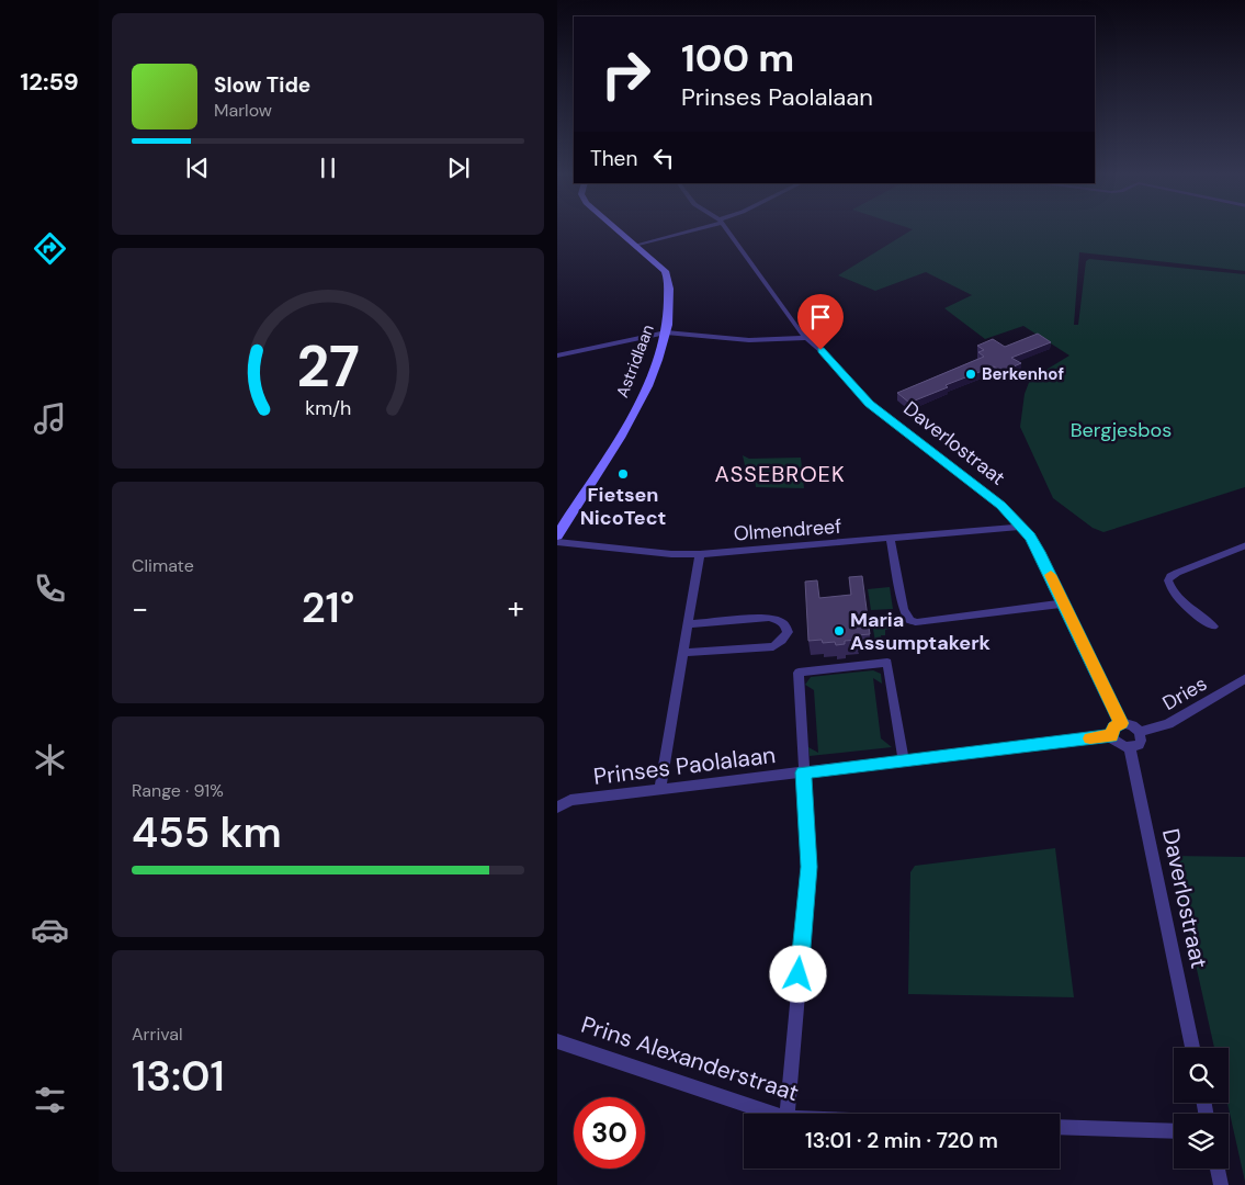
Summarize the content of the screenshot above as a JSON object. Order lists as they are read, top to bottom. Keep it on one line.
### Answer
{"streets":{"main road":["Astridlaan"],"street":["Daverlostraat","Olmendreef","Dries","Prinses Paolalaan","Prins Alexanderstraat"]},"crossings":[["Daverlostraat","Olmendreef"],["Daverlostraat","Dries"],["Daverlostraat","Prinses Paolalaan"],["Dries","Prinses Paolalaan"]],"districts":["ASSEBROEK"],"parks":["Bergjesbos"],"places":["Berkenhof","Fietsen NicoTect","Maria Assumptakerk"],"page":{"tabs":"12:59","turn":["100 m","Prinses Paolalaan"],"song":["Slow Tide","Marlow"],"then":"Then","tile":["Climate",["Range · 91%","455 km"],["Arrival","13:01"]],"heat":["−","21°","+"],"limit":"30","trip":"13:01 · 2 min · 720 m","gauge":["27","km/h"]}}
